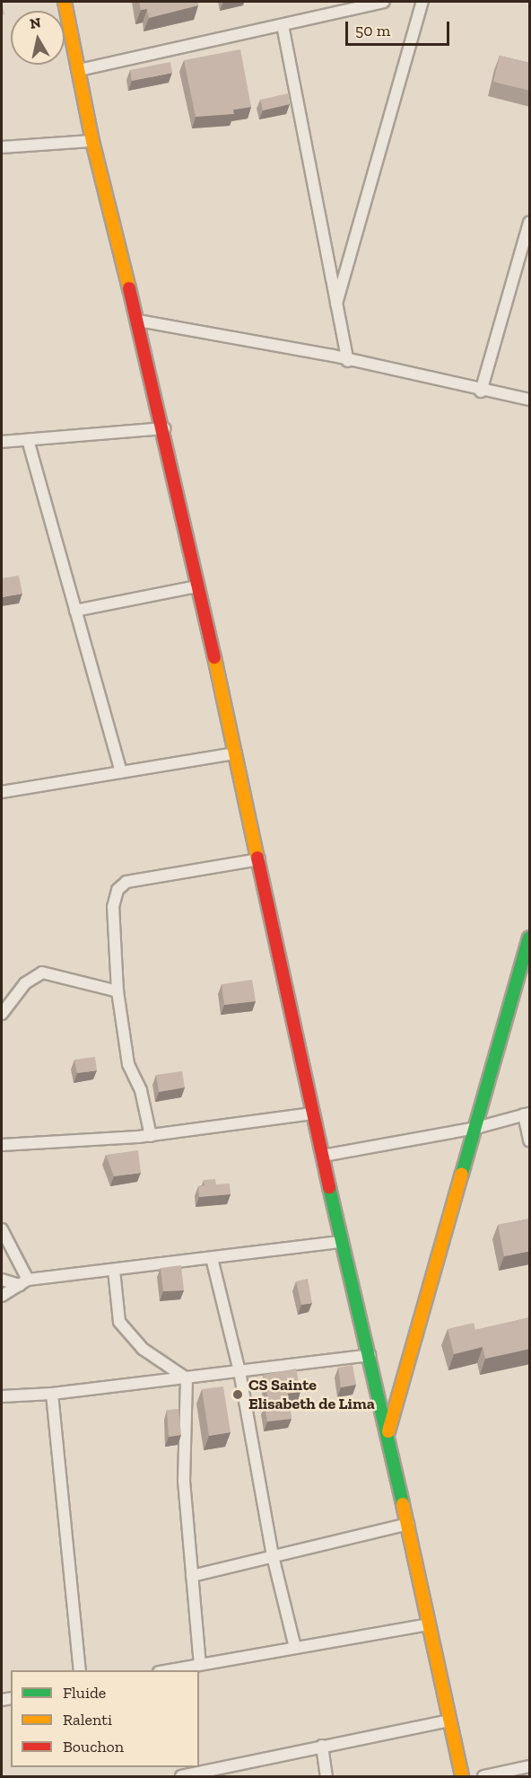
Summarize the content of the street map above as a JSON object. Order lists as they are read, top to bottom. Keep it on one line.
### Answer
{"places":["CS Sainte Elisabeth de Lima"],"legend":["Fluide","Ralenti","Bouchon"],"scale_bar":"50 m","north":"top"}
